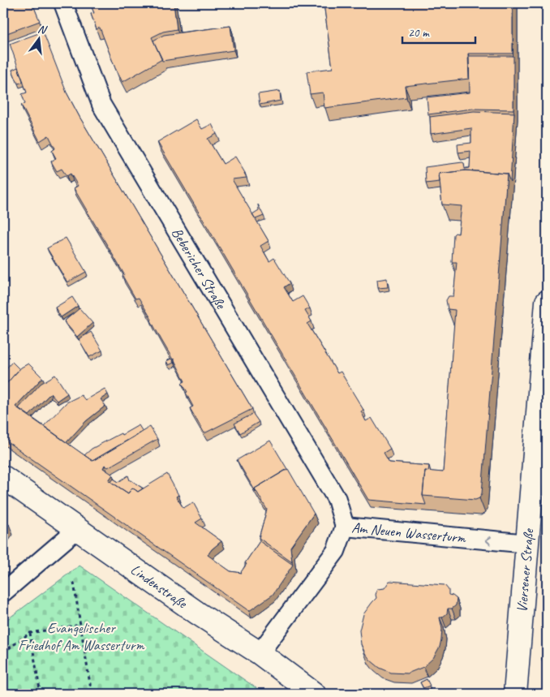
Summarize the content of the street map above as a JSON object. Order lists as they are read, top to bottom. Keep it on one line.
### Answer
{"streets":{"main road":["Viersener Straße","Lindenstraße"],"street":["Bebericher Straße","Am Neuen Wasserturm"]},"crossings":[["Bebericher Straße","Am Neuen Wasserturm"],["Am Neuen Wasserturm","Viersener Straße"],["Am Neuen Wasserturm","Lindenstraße"]],"one_way":["Am Neuen Wasserturm"],"parks":["Evangelischer Friedhof Am Wasserturm"],"scale_bar":"20 m","north":"top"}
